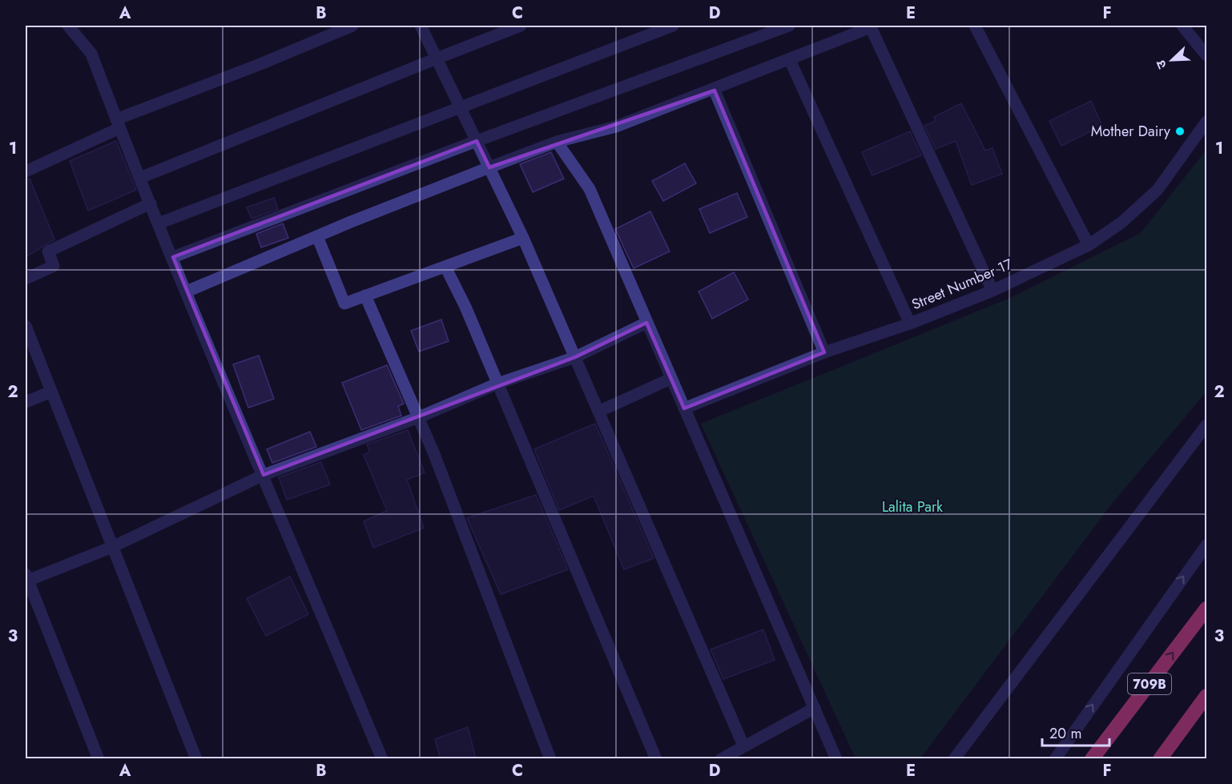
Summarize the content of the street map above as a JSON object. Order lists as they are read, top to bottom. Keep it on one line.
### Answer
{"streets":{"highway":["709B"],"street":["Street Number 17"]},"parks":["Lalita Park"],"places":["Mother Dairy"],"scale_bar":"20 m","north":"bottom left","grid":{"columns":["A","B","C","D","E","F"],"rows":["1","2","3"]}}
